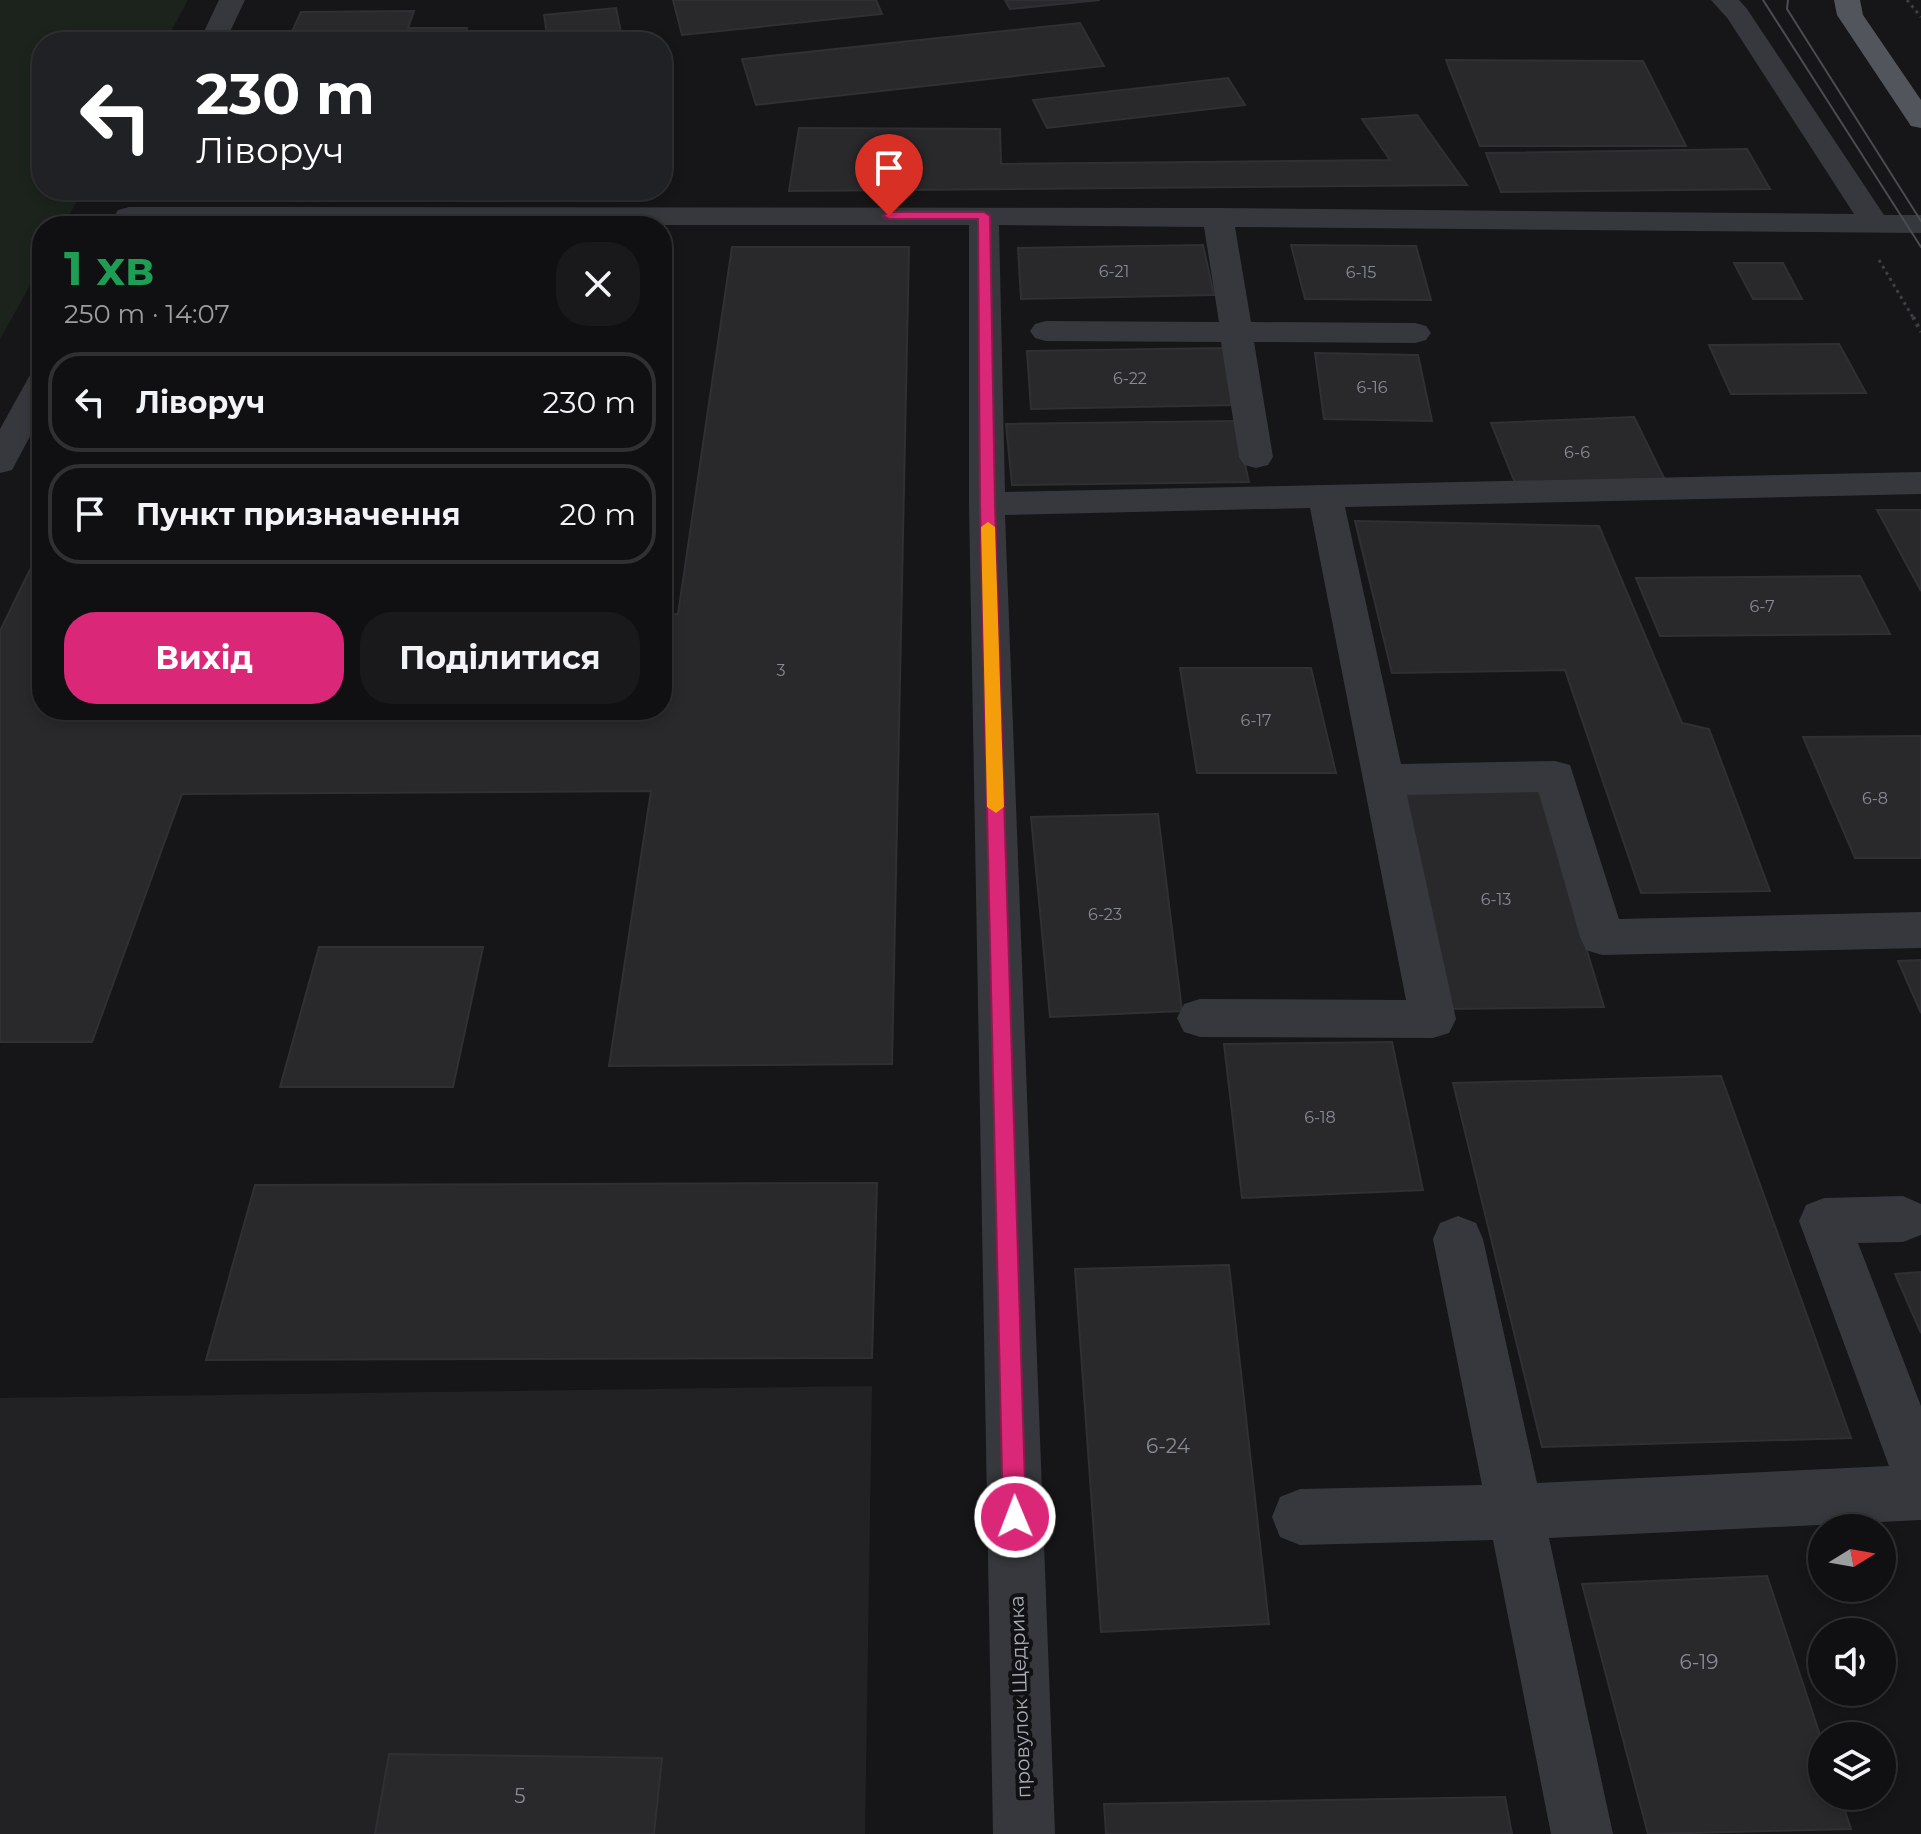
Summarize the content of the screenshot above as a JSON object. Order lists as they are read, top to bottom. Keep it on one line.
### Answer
{"streets":{"street":["провулок Щедрика"]},"house_numbers":["6-21","6-15","6-22","6-16","6-6","6-7","3","6-17","6-8","6-13","6-23","6-18","6-24","6-19","5"],"north":"right","page":{"turn":["230 m","Ліворуч"],"heading":["1 хв","250 m · 14:07"],"list":[{"name":"Ліворуч","value":"230 m"},{"name":"Пункт призначення","value":"20 m"}],"buttons":["Вихід","Поділитися"]}}
